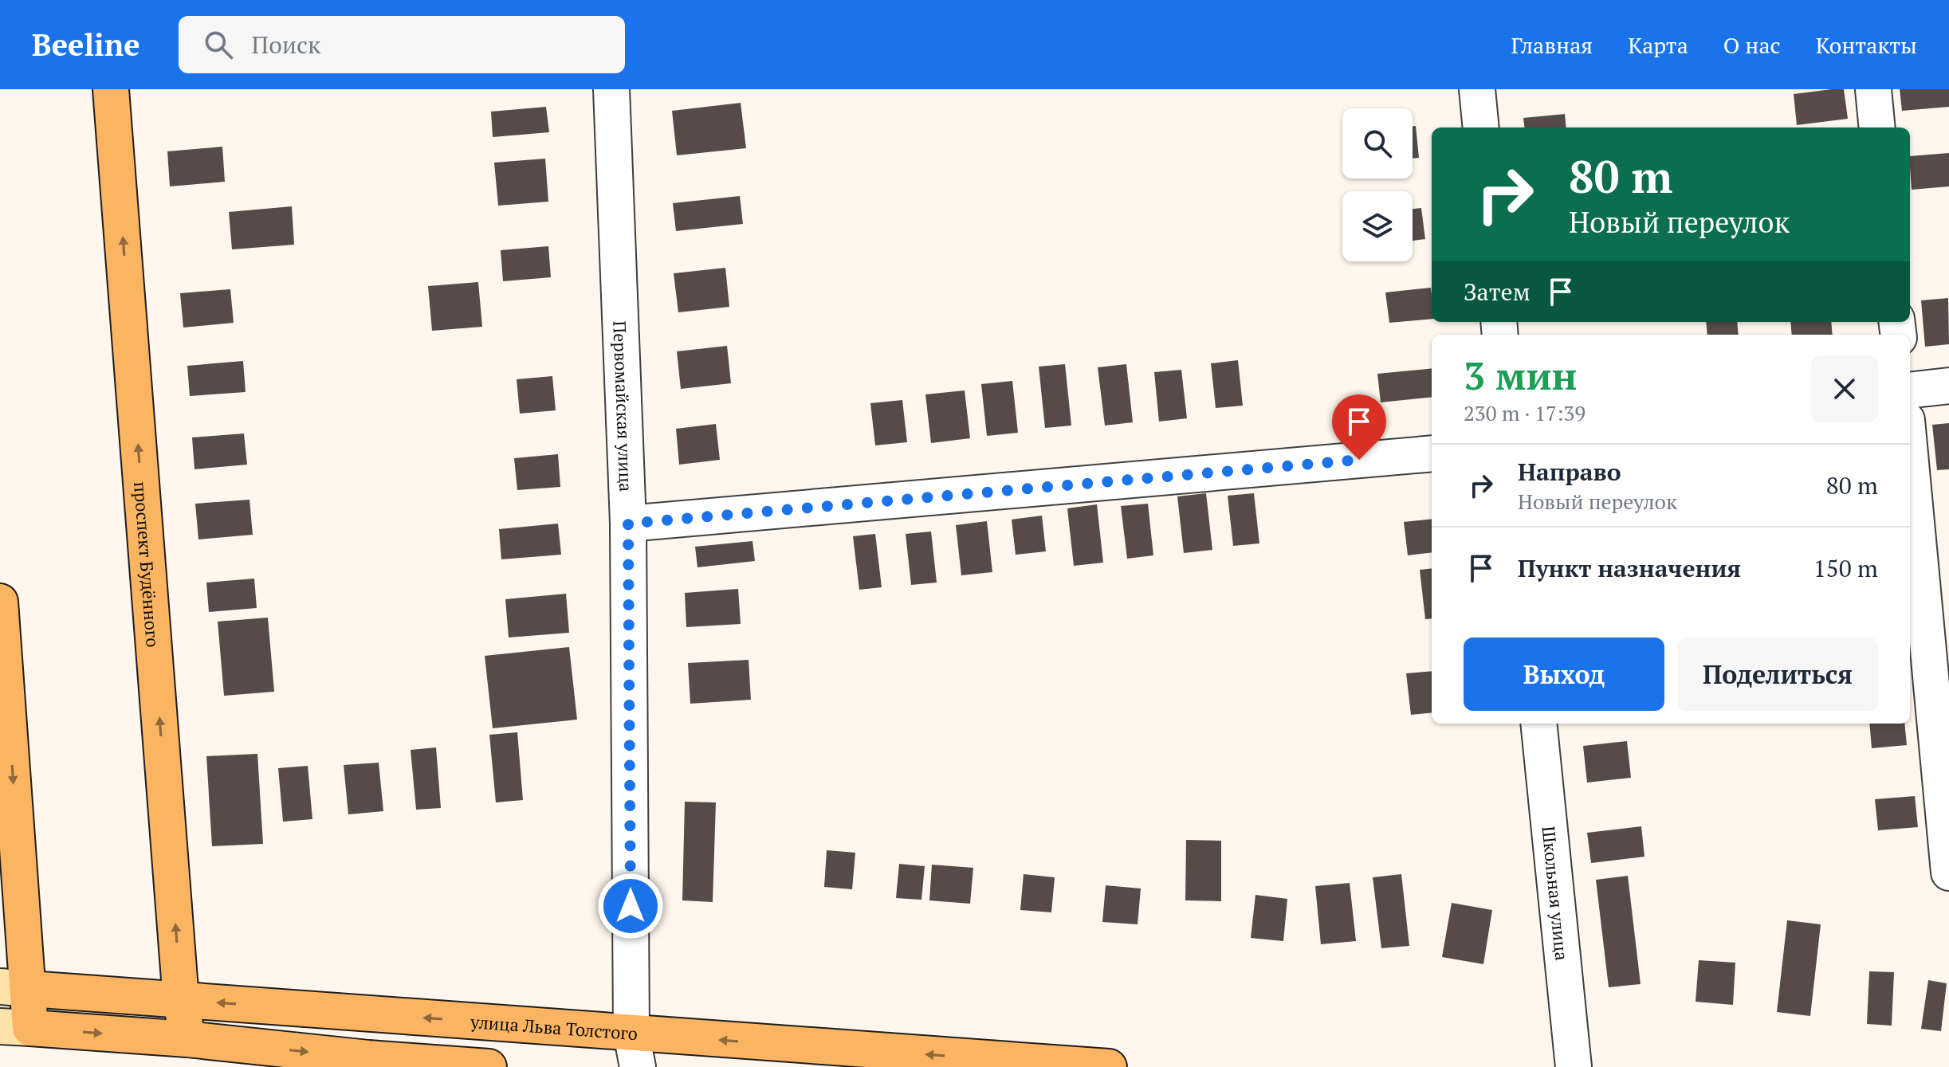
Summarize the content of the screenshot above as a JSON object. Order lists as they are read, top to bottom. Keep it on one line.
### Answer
{"streets":{"main road":["проспект Будённого","улица Льва Толстого"],"street":["Первомайская улица","Школьная улица"]},"crossings":[["Первомайская улица","улица Льва Толстого"],["проспект Будённого","улица Льва Толстого"]],"page":{"header":"Beeline","search":"Поиск","nav":["Главная","Карта","О нас","Контакты"],"turn":["80 m","Новый переулок"],"then":"Затем","heading":["3 мин","230 m · 17:39"],"list":[{"name":"Направо","note":"Новый переулок","value":"80 m"},{"name":"Пункт назначения","value":"150 m"}],"buttons":["Выход","Поделиться"]}}
